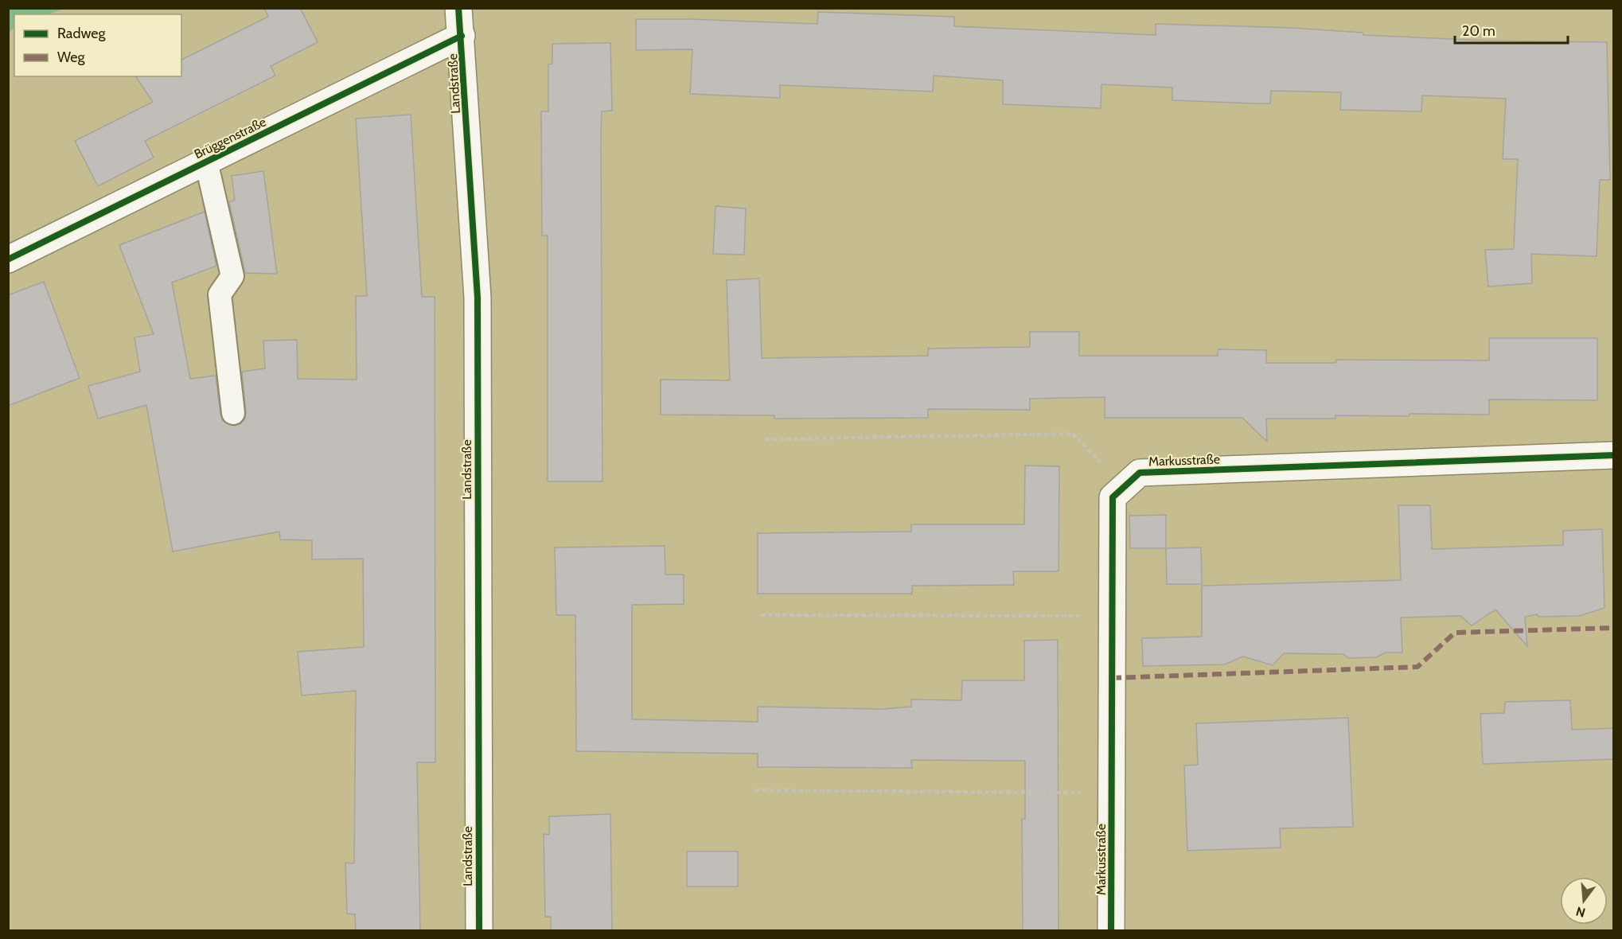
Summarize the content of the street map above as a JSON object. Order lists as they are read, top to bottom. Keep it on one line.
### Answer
{"streets":{"street":["Landstraße","Brüggenstraße","Markusstraße"]},"crossings":[["Landstraße","Brüggenstraße"]],"legend":["Radweg","Weg"],"scale_bar":"20 m","north":"bottom"}
